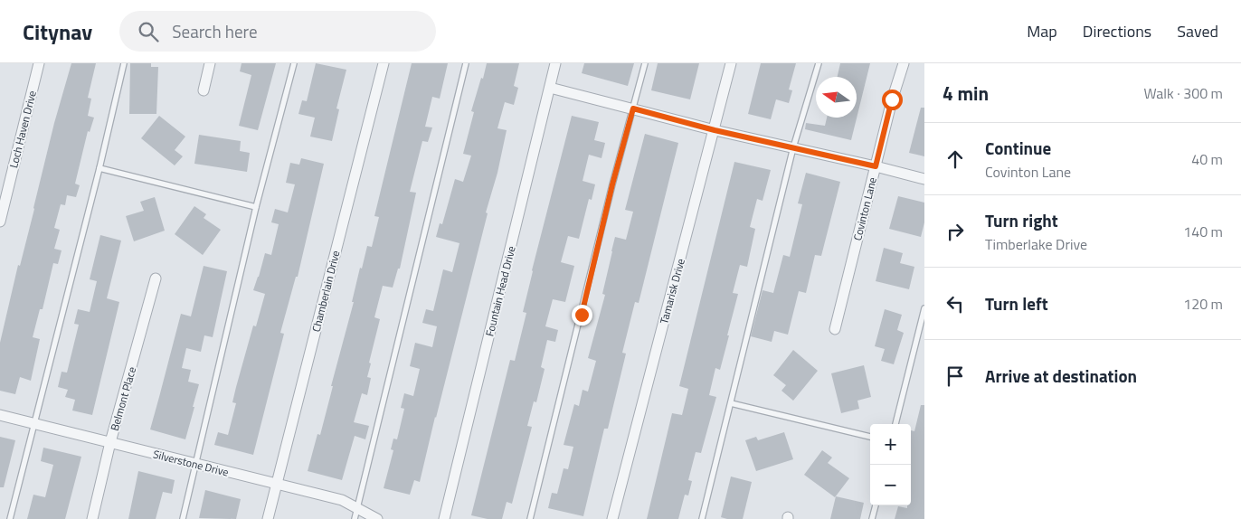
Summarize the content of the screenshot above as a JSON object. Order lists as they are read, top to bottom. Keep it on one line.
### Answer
{"streets":{"street":["Loch Haven Drive","Covinton Lane","Chamberlain Drive","Fountain Head Drive","Tamarisk Drive","Belmont Place","Silverstone Drive"]},"crossings":[["Chamberlain Drive","Silverstone Drive"],["Belmont Place","Silverstone Drive"]],"north":"left","page":{"header":"Citynav","search":"Search here","nav":["Map","Directions","Saved"],"heading":["4 min","Walk · 300 m"],"list":[["Continue","Covinton Lane","40 m"],["Turn right","Timberlake Drive","140 m"],["Turn left","120 m"],"Arrive at destination"],"map_buttons":["+","−"]}}
